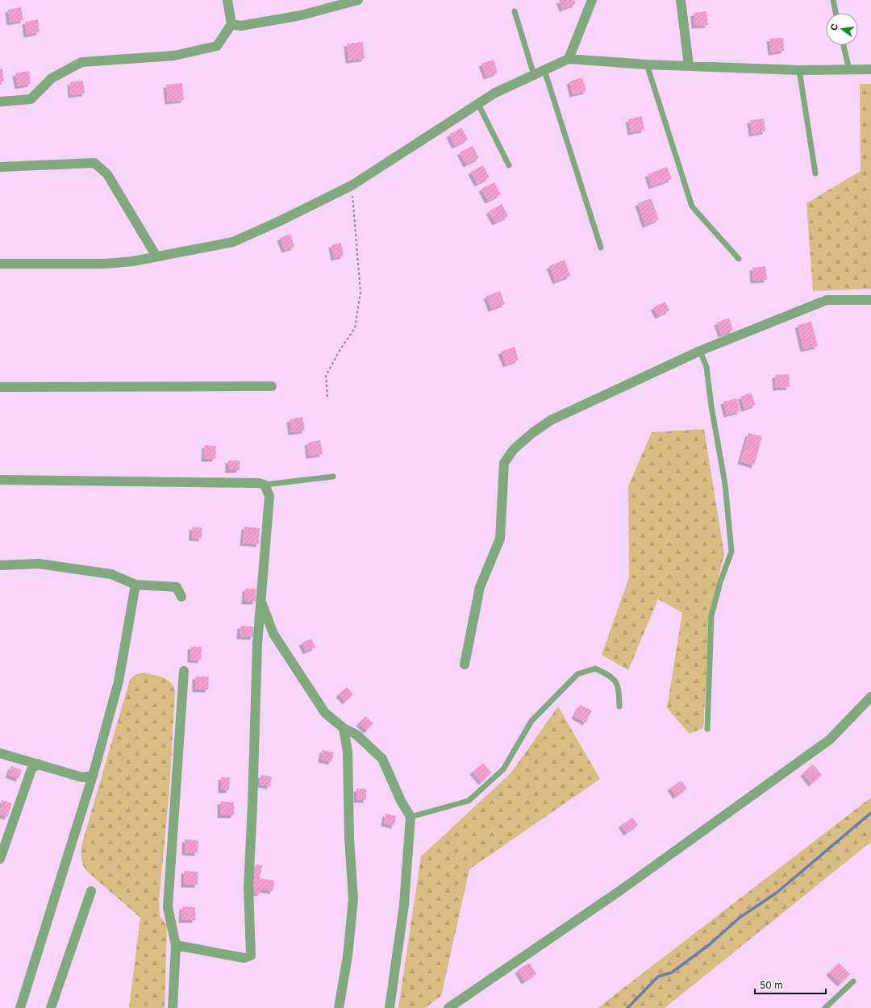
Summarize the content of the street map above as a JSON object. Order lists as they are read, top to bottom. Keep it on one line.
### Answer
{"scale_bar":"50 m","north":"left"}
